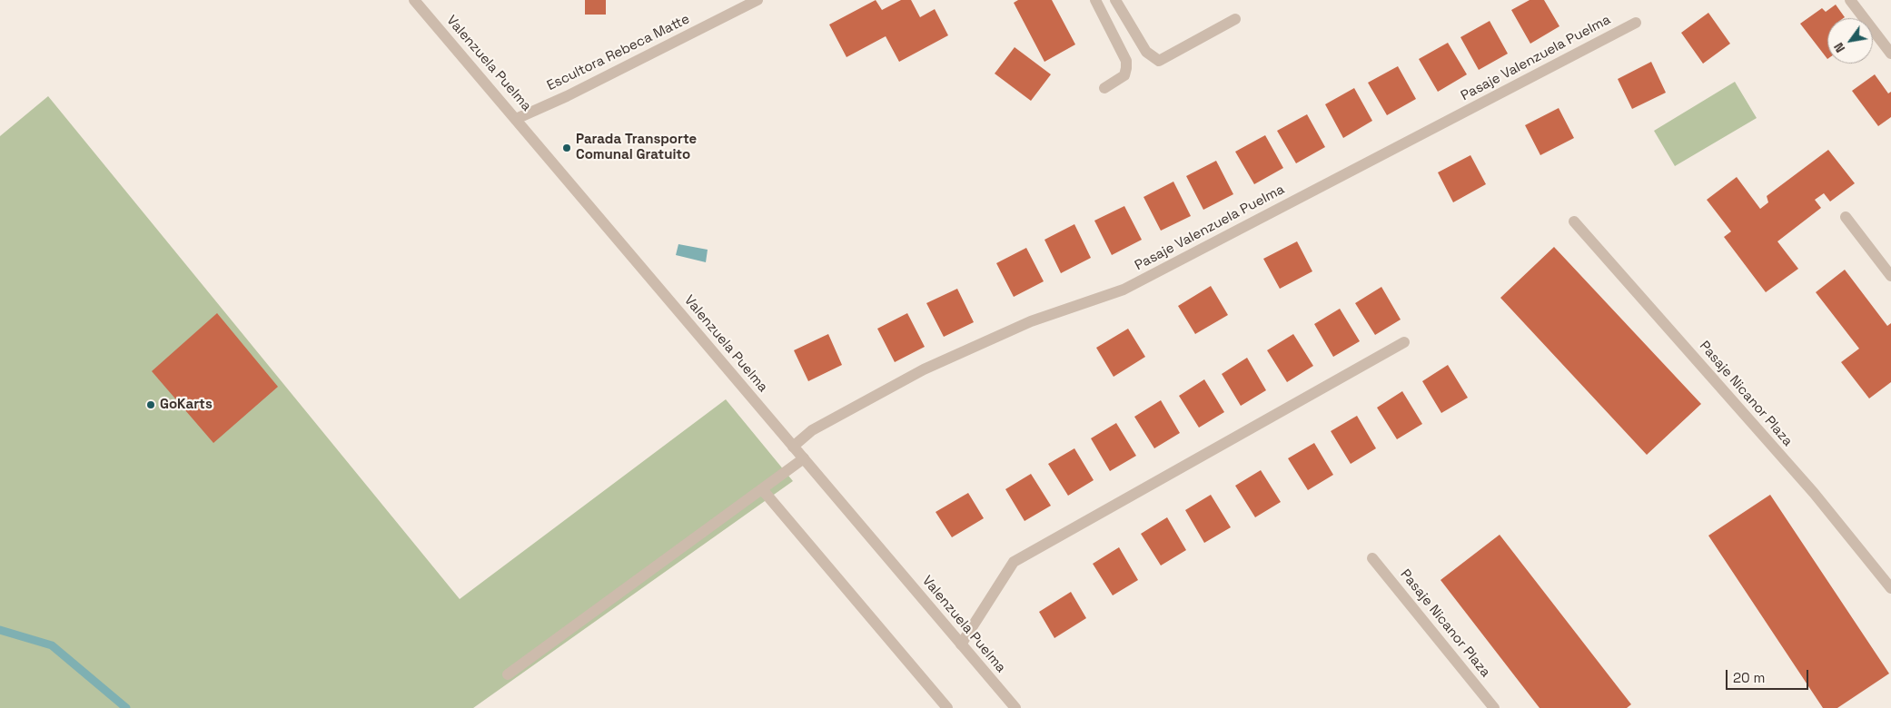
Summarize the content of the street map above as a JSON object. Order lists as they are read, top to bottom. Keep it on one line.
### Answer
{"streets":{"street":["Escultora Rebeca Matte","Pasaje Valenzuela Puelma","Valenzuela Puelma","Pasaje Nicanor Plaza"]},"crossings":[["Escultora Rebeca Matte","Valenzuela Puelma"],["Pasaje Valenzuela Puelma","Valenzuela Puelma"]],"places":["Parada Transporte Comunal Gratuito","GoKarts"],"scale_bar":"20 m","north":"bottom left"}
